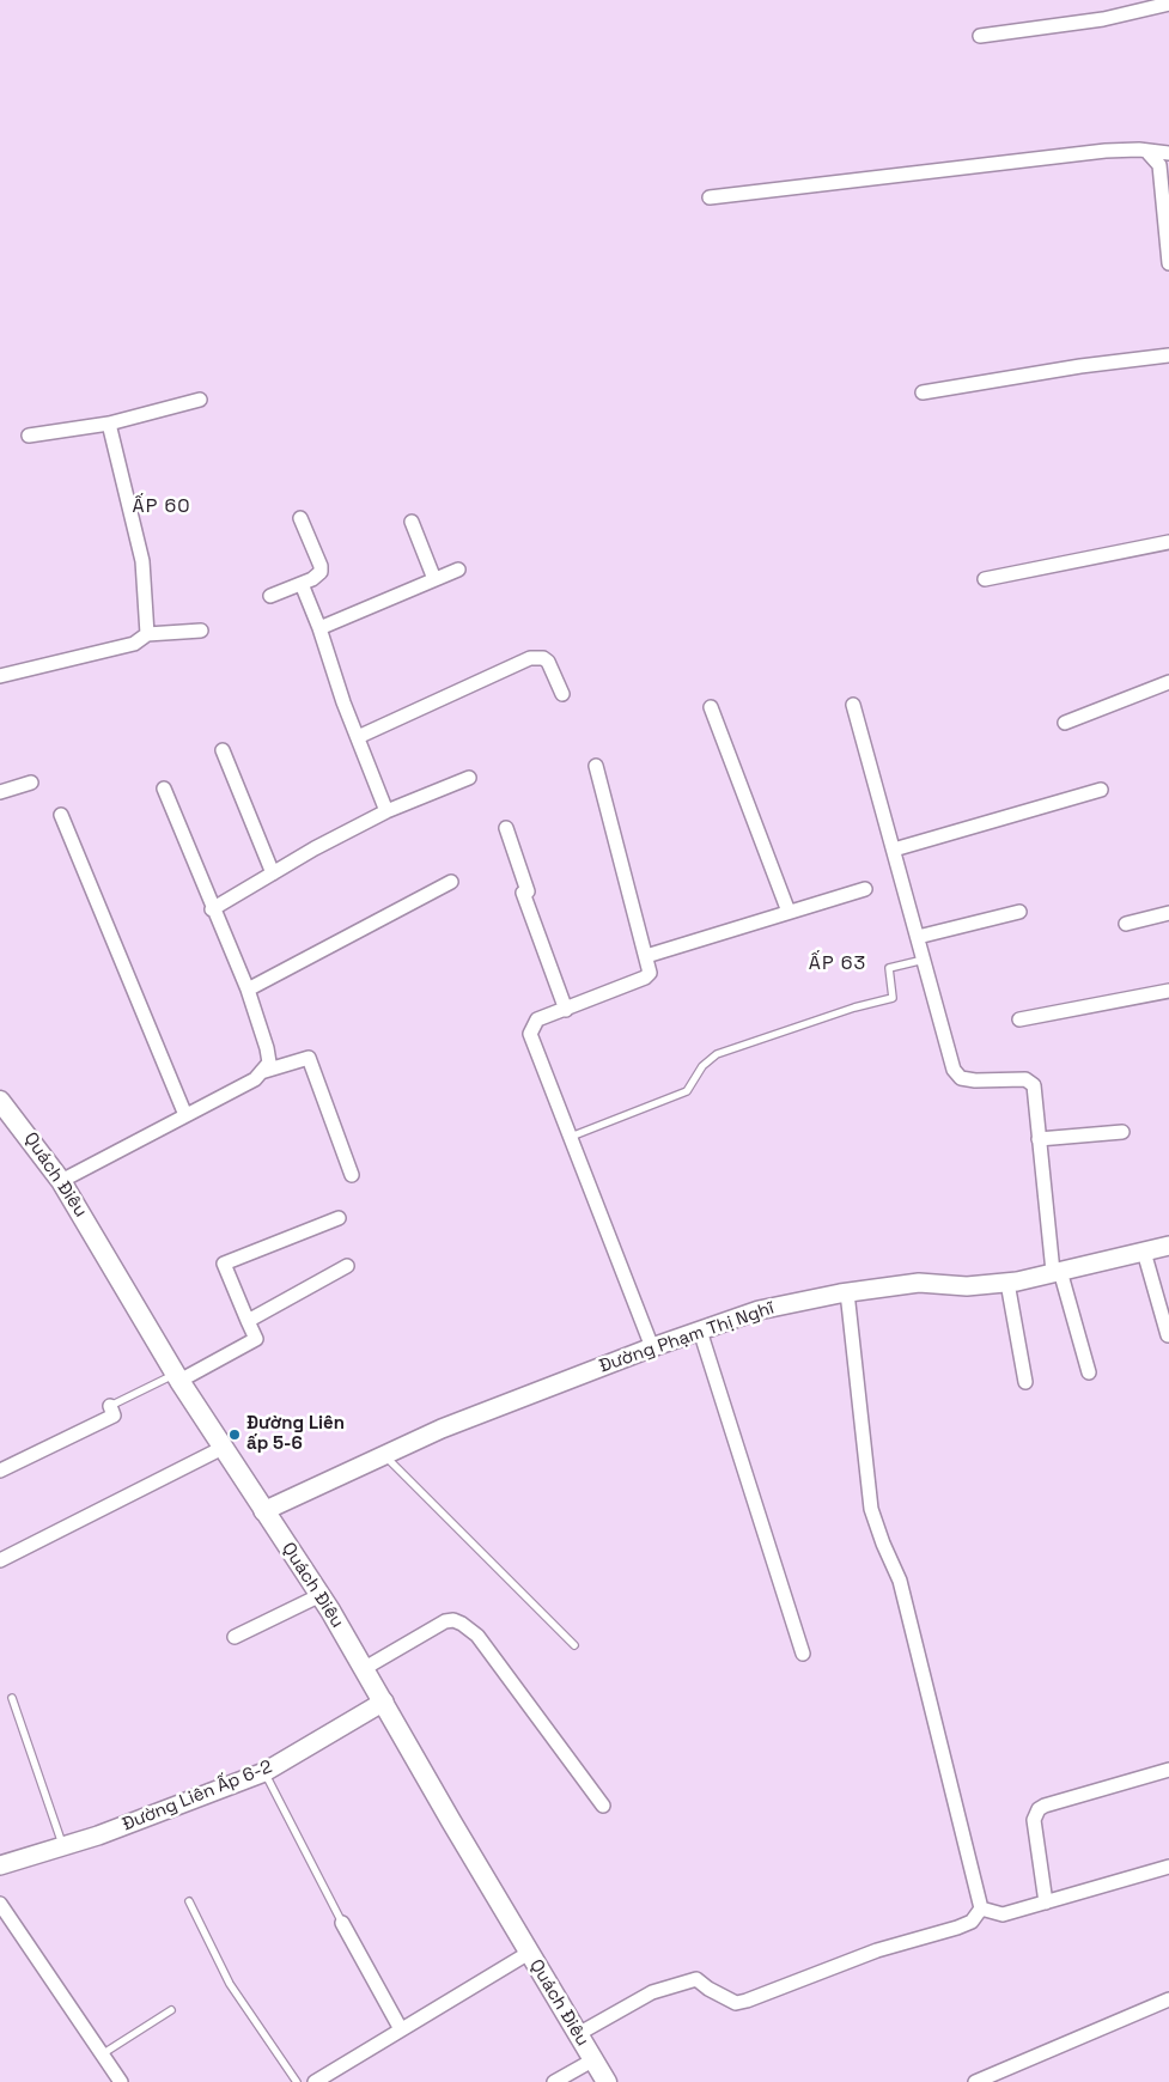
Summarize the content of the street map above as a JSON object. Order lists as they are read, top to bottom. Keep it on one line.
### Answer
{"streets":{"main road":["Quách Điêu"],"street":["Đường Phạm Thị Nghĩ","Đường Liên Ấp 6-2"]},"crossings":[["Quách Điêu","Đường Phạm Thị Nghĩ"],["Quách Điêu","Đường Liên Ấp 6-2"]],"districts":["ẤP 60","ẤP 63"],"places":["Đường Liên ấp 5-6"]}
